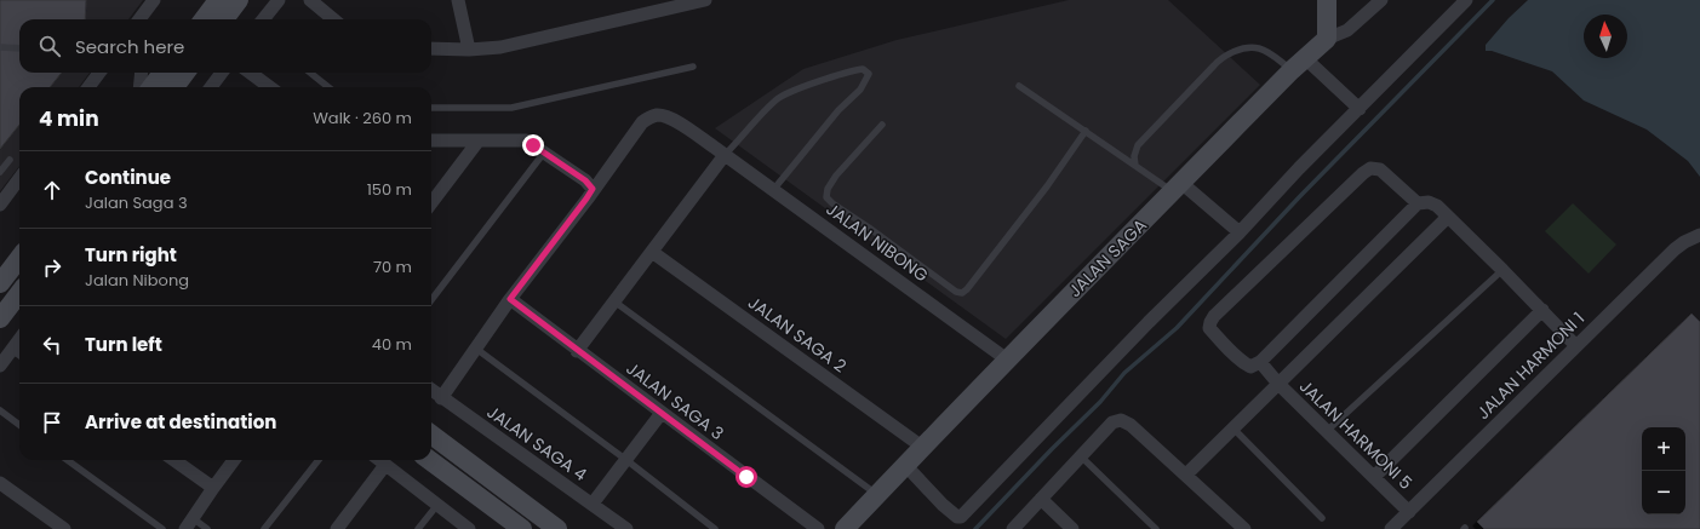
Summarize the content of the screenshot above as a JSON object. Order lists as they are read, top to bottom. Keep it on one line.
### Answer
{"streets":{"street":["JALAN NIBONG","JALAN SAGA","JALAN SAGA 2","JALAN HARMONI 1","JALAN SAGA 3","JALAN HARMONI 5","JALAN SAGA 4"]},"crossings":[["JALAN NIBONG","JALAN SAGA"],["JALAN SAGA","JALAN SAGA 2"],["JALAN HARMONI 1","JALAN HARMONI 5"]],"north":"top","page":{"search":"Search here","heading":["4 min","Walk · 260 m"],"list":[["Continue","Jalan Saga 3","150 m"],["Turn right","Jalan Nibong","70 m"],["Turn left","40 m"],"Arrive at destination"],"map_buttons":["+","−"]}}
